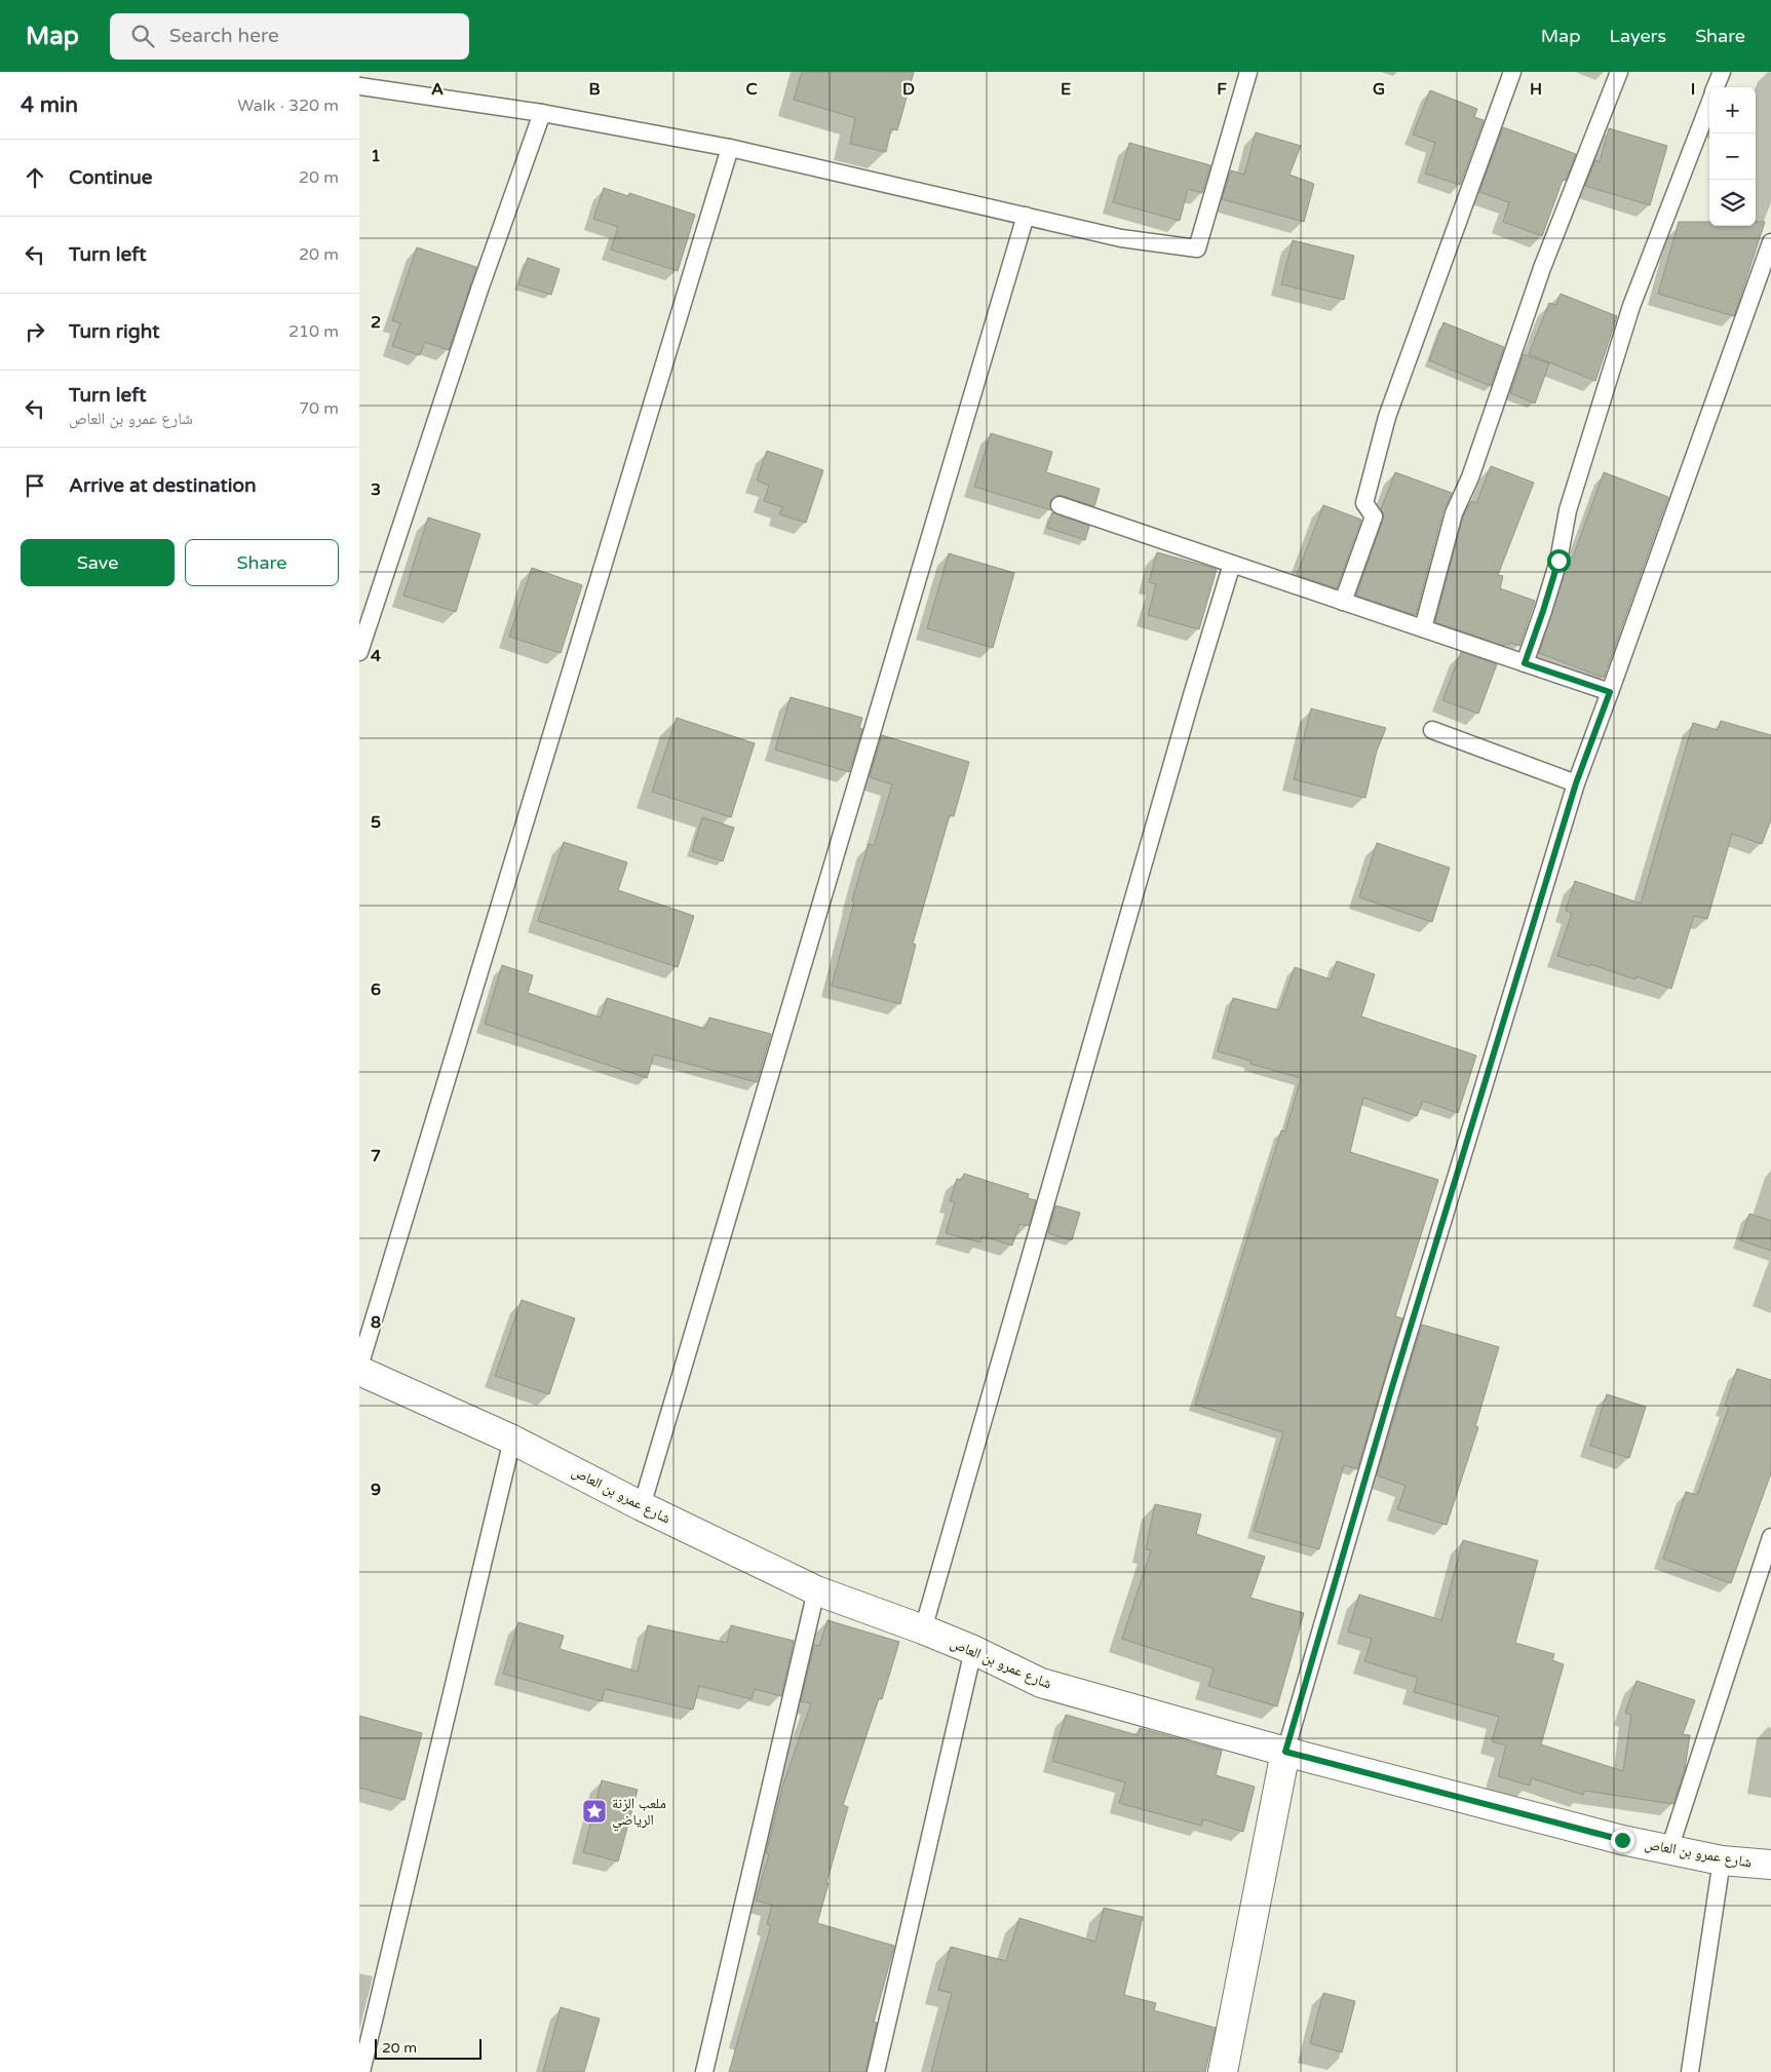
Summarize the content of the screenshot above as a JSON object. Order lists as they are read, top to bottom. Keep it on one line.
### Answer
{"streets":{"street":["شارع عمرو بن العاص"]},"places":{"place":["ملعب الزنة الرياضي"]},"scale_bar":"20 m","page":{"header":"Map","search":"Search here","nav":["Map","Layers","Share"],"heading":["4 min","Walk · 320 m"],"map_buttons":["+","−"],"list":[["Continue","20 m"],["Turn left","20 m"],["Turn right","210 m"],["Turn left","شارع عمرو بن العاص","70 m"],"Arrive at destination"],"buttons":["Save","Share"],"scale":"20 m"},"grid":{"columns":["A","B","C","D","E","F","G","H","I"],"rows":["1","2","3","4","5","6","7","8","9"]}}
